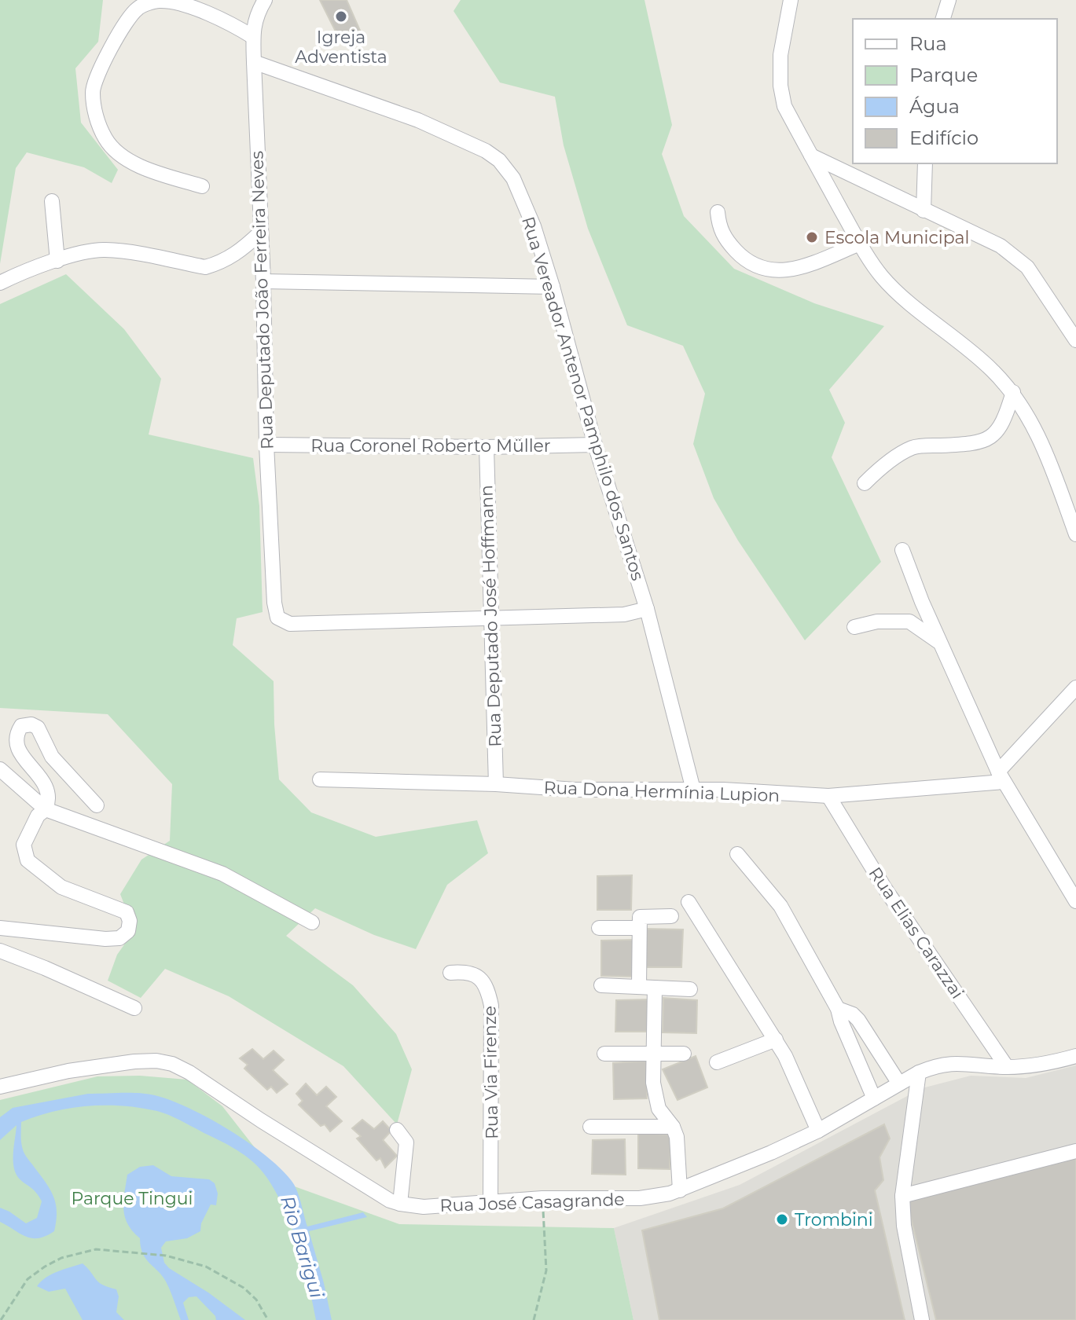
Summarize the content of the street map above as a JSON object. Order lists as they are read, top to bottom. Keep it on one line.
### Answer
{"streets":{"street":["Rua Deputado João Ferreira Neves","Rua Vereador Antenor Pamphilo dos Santos","Rua Coronel Roberto Müller","Rua Deputado José Hoffmann","Rua Dona Hermínia Lupion","Rua Elias Carazzai","Rua Via Firenze","Rua José Casagrande"]},"crossings":[["Rua Deputado João Ferreira Neves","Rua Vereador Antenor Pamphilo dos Santos"],["Rua Deputado João Ferreira Neves","Rua Coronel Roberto Müller"],["Rua Deputado João Ferreira Neves","Rua Deputado José Hoffmann"],["Rua Vereador Antenor Pamphilo dos Santos","Rua Coronel Roberto Müller"],["Rua Vereador Antenor Pamphilo dos Santos","Rua Dona Hermínia Lupion"],["Rua Coronel Roberto Müller","Rua Deputado José Hoffmann"],["Rua Deputado José Hoffmann","Rua Dona Hermínia Lupion"],["Rua Dona Hermínia Lupion","Rua Elias Carazzai"],["Rua Elias Carazzai","Rua José Casagrande"],["Rua Via Firenze","Rua José Casagrande"]],"water":["Rio Barigui"],"parks":["Parque Tingui"],"places":["Igreja Adventista","Escola Municipal","Trombini"],"legend":["Rua","Parque","Água","Edifício"]}
